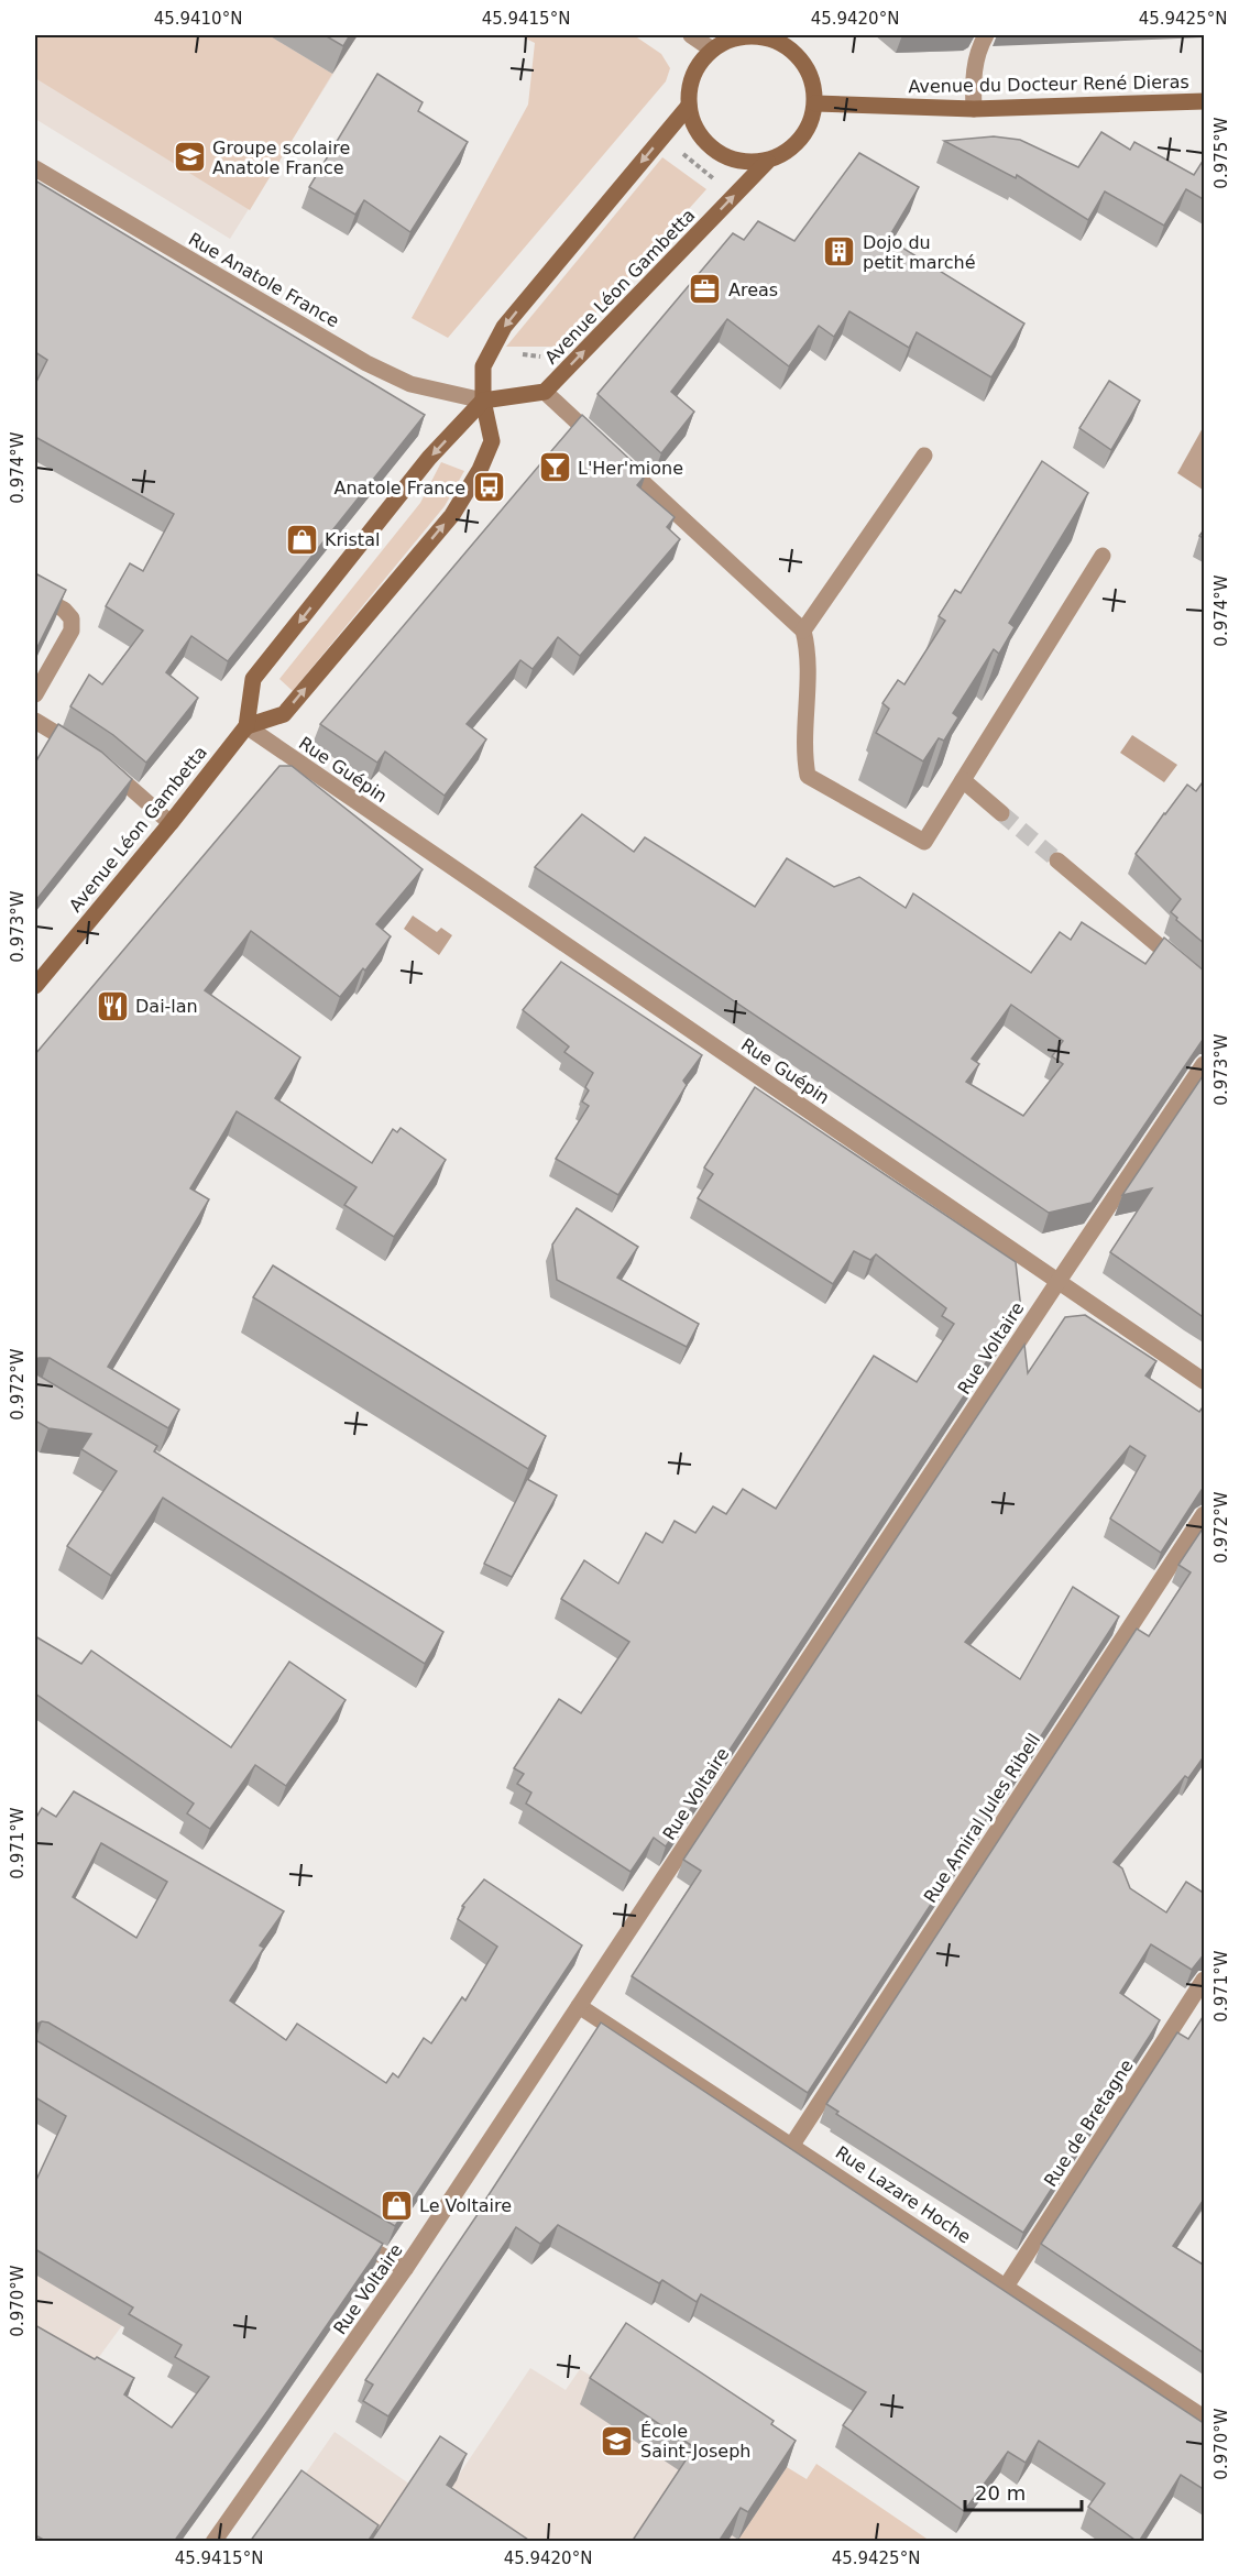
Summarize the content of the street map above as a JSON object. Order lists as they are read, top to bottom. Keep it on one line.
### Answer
{"streets":{"main road":["Avenue du Docteur René Dieras","Avenue Léon Gambetta"],"street":["Rue Anatole France","Rue Guépin","Rue Voltaire","Rue Amiral Jules Ribell","Rue de Bretagne","Rue Lazare Hoche"]},"crossings":[["Avenue du Docteur René Dieras","Avenue Léon Gambetta"],["Rue Anatole France","Avenue Léon Gambetta"],["Avenue Léon Gambetta","Rue Guépin"],["Rue Guépin","Rue Voltaire"],["Rue Voltaire","Rue Lazare Hoche"],["Rue Amiral Jules Ribell","Rue Lazare Hoche"],["Rue de Bretagne","Rue Lazare Hoche"]],"places":{"school or university":["Groupe scolaire Anatole France","École Saint-Joseph"],"building":["Dojo du petit marché"],"office":["Areas"],"bar":["L'Her'mione"],"bus stop":["Anatole France"],"shop":["Kristal","Le Voltaire"],"restaurant":["Dai-lan"]},"scale_bar":"20 m","coordinates":["45.9410°N","45.9415°N","45.9420°N","45.9425°N","0.975°W","0.974°W","0.973°W","0.972°W","0.971°W","0.970°W"]}
